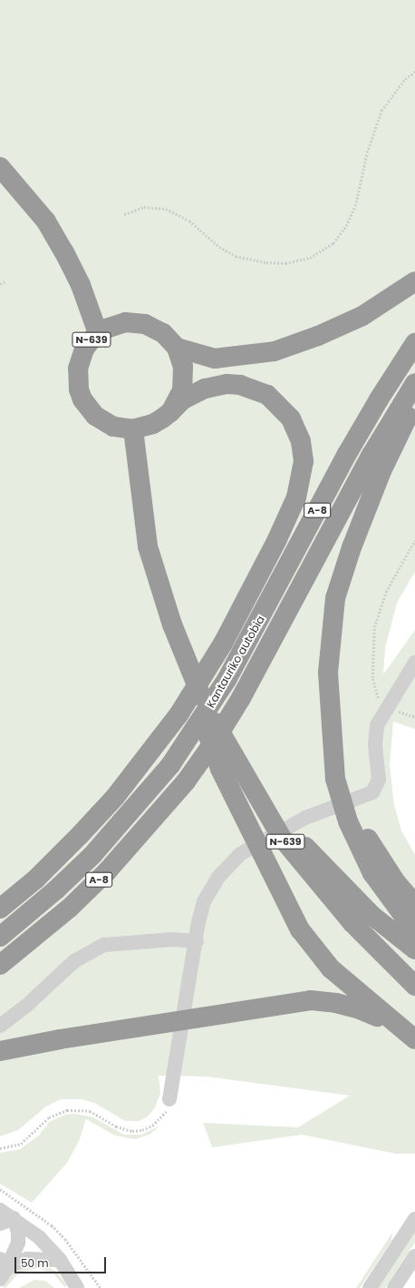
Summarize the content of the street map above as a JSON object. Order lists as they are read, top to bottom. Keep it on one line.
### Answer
{"streets":{"highway":["N-639","A-8","Kantauriko autobia"]},"scale_bar":"50 m"}
